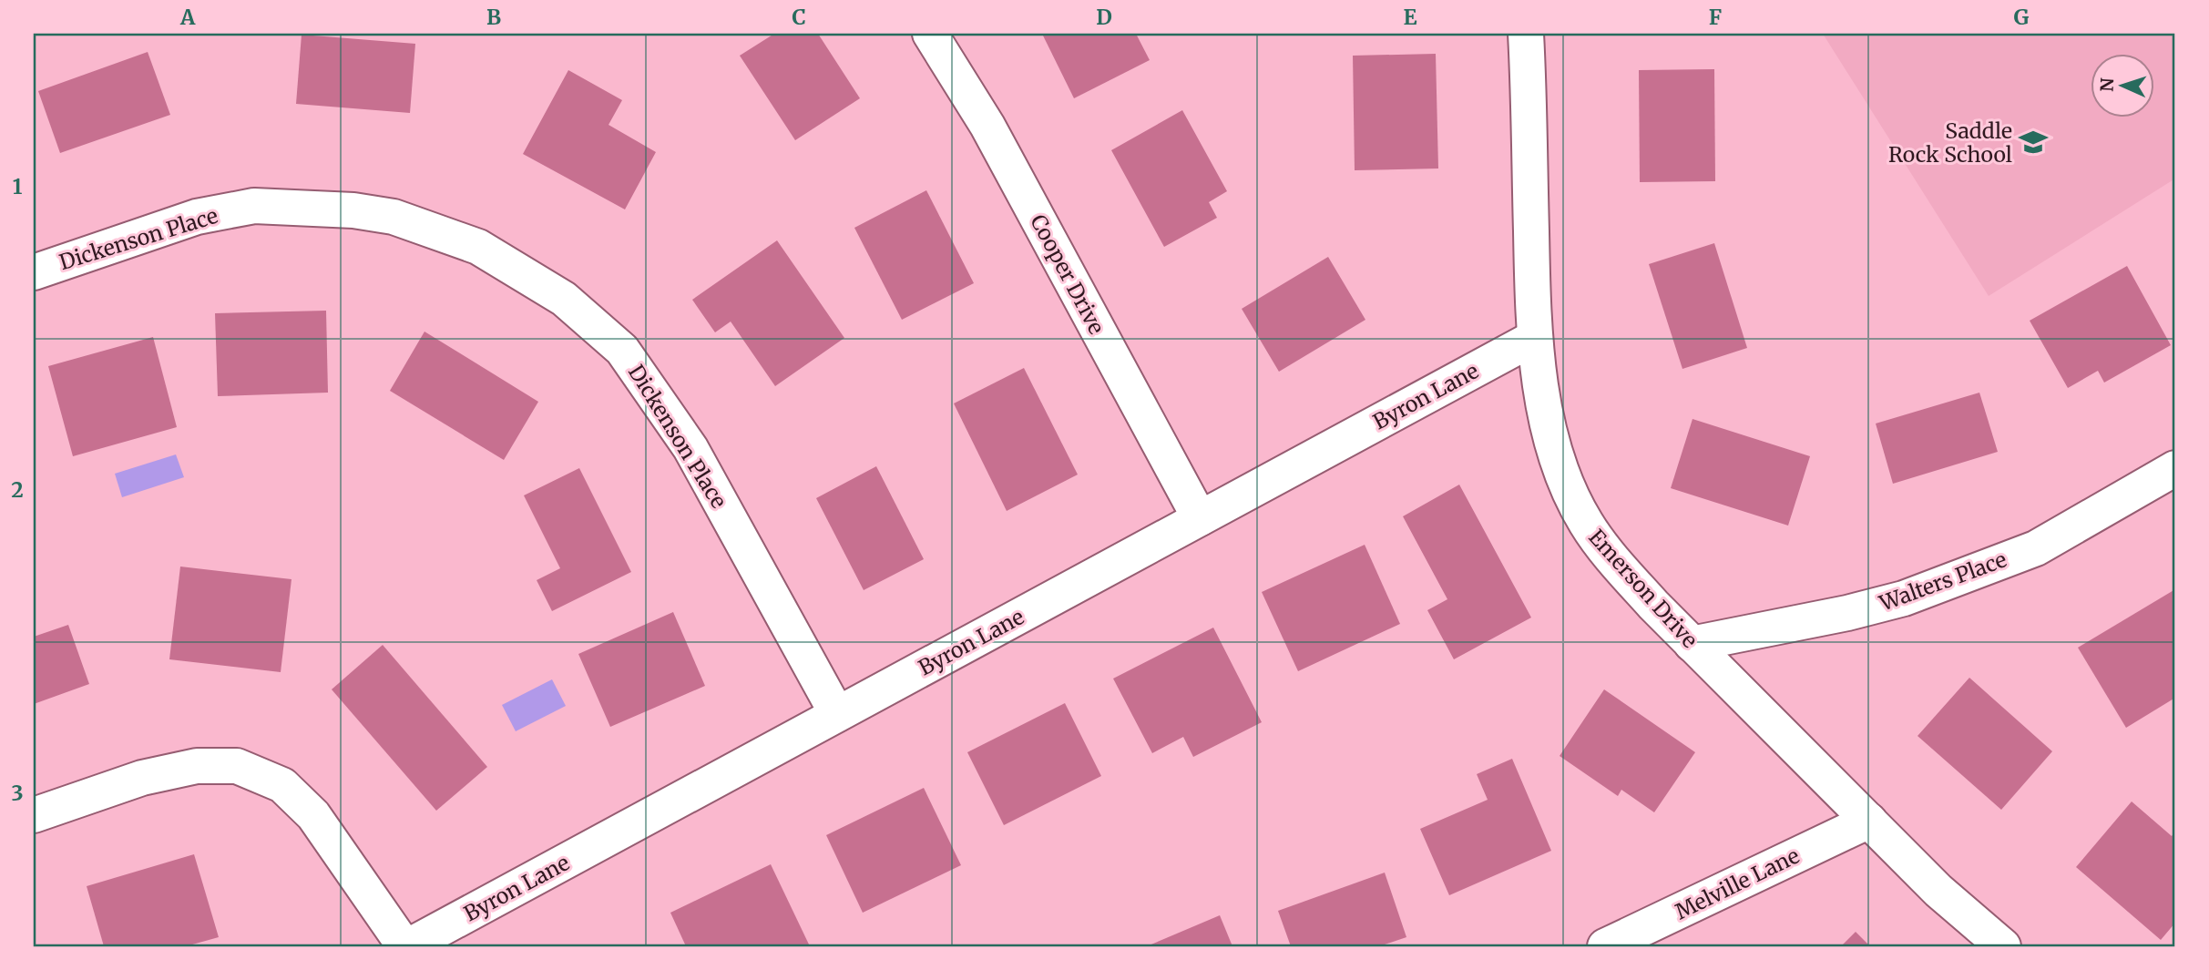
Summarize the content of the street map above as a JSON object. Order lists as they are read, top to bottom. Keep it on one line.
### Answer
{"streets":{"street":["Dickenson Place","Cooper Drive","Byron Lane","Walters Place","Emerson Drive","Melville Lane"]},"crossings":[["Dickenson Place","Byron Lane"],["Cooper Drive","Byron Lane"],["Byron Lane","Emerson Drive"],["Walters Place","Emerson Drive"],["Emerson Drive","Melville Lane"]],"places":{"school or university":["Saddle Rock School"]},"north":"left","grid":{"columns":["A","B","C","D","E","F","G"],"rows":["1","2","3"]}}
